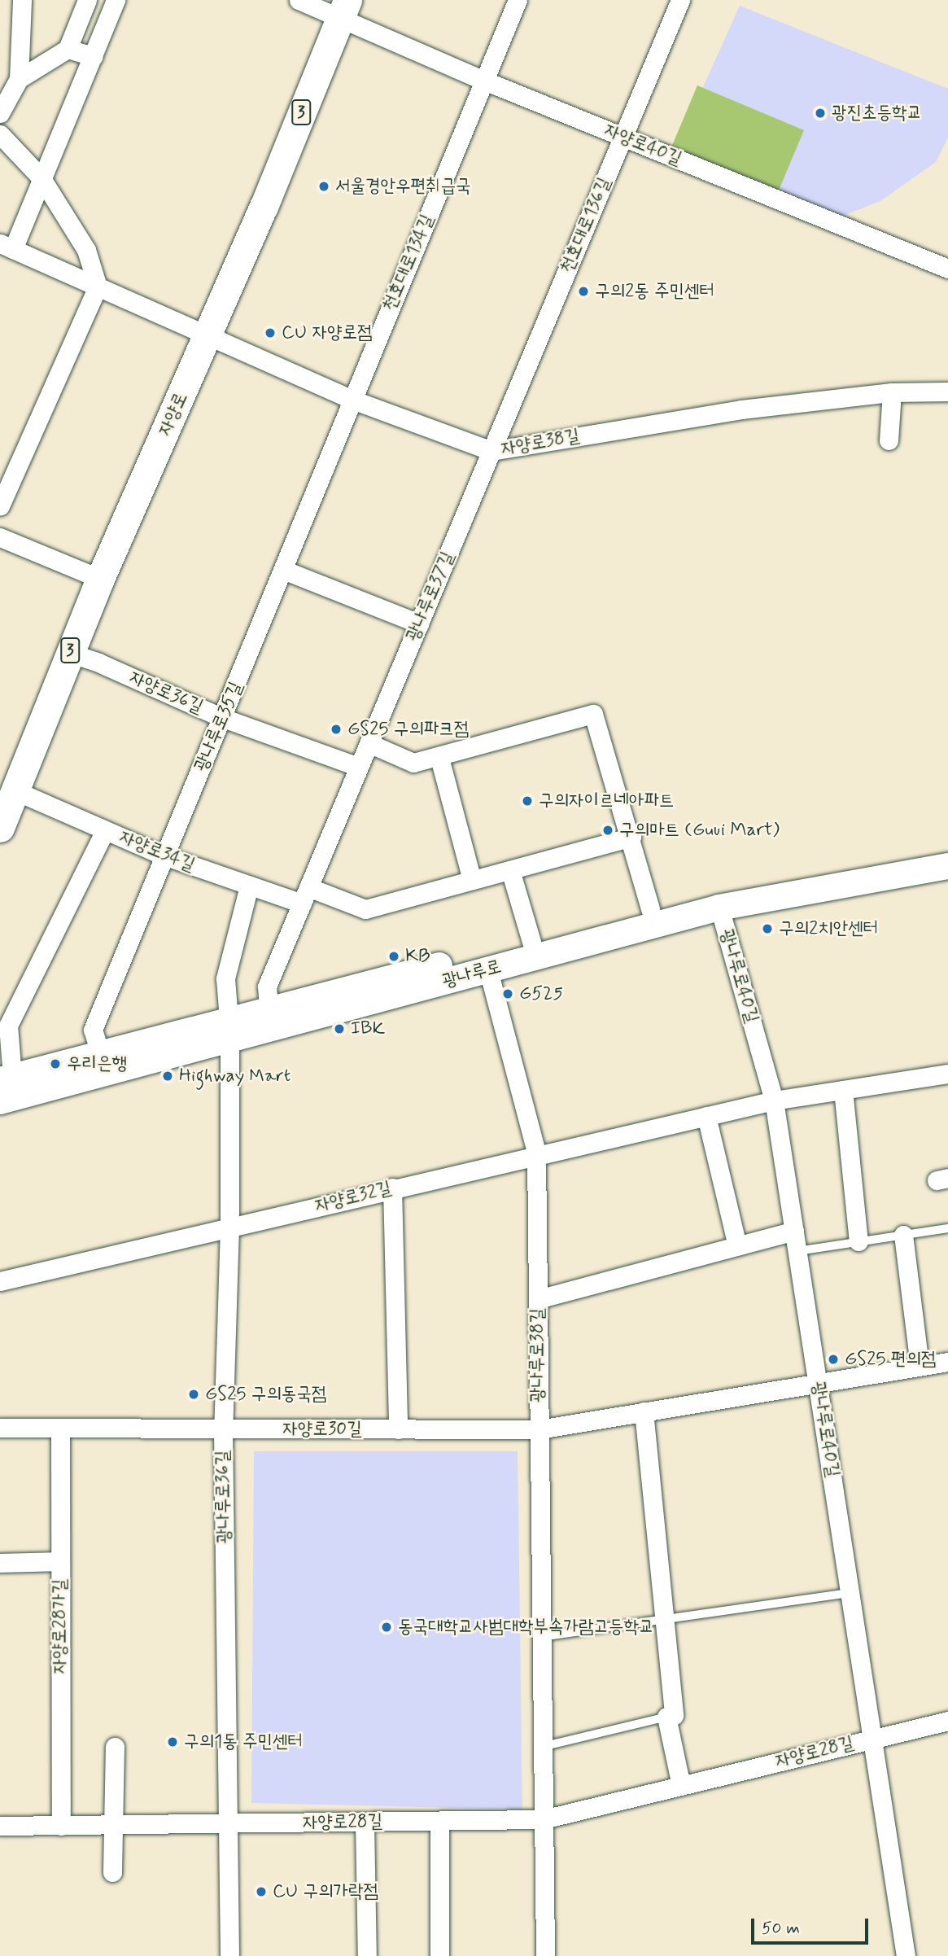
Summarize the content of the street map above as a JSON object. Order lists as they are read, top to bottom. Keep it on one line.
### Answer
{"streets":{"main road":["3","자양로","광나루로"],"street":["자양로40길","천호대로136길","천호대로134길","자양로38길","광나루로37길","자양로36길","광나루로35길","자양로34길","광나루로40길","자양로32길","광나루로38길","자양로30길","광나루로36길","자양로28가길","자양로28길"]},"crossings":[["자양로40길","천호대로136길"],["자양로40길","천호대로134길"],["자양로40길","자양로"],["천호대로136길","자양로38길"],["천호대로136길","광나루로37길"],["천호대로134길","자양로38길"],["천호대로134길","광나루로35길"],["자양로","자양로38길"],["자양로","자양로36길"],["자양로","자양로34길"],["자양로38길","광나루로37길"],["자양로38길","광나루로35길"],["광나루로37길","자양로36길"],["광나루로37길","자양로34길"],["광나루로37길","광나루로"],["자양로36길","광나루로35길"],["광나루로35길","자양로34길"],["광나루로35길","광나루로"],["자양로34길","광나루로"],["광나루로","광나루로40길"],["광나루로","광나루로38길"],["광나루로","광나루로36길"],["광나루로40길","자양로32길"],["광나루로40길","자양로30길"],["광나루로40길","자양로28길"],["자양로32길","광나루로38길"],["자양로32길","광나루로36길"],["광나루로38길","자양로30길"],["광나루로38길","자양로28길"],["자양로30길","광나루로36길"],["자양로30길","자양로28가길"],["광나루로36길","자양로28길"],["자양로28가길","자양로28길"]],"places":["광진초등학교","서울경안우편취급국","구의2동 주민센터","CU 자양로점","GS25 구의파크점","구의자이르네아파트","구의마트 (Guui Mart)","구의2치안센터","KB","G525","IBK","우리은행","Highway Mart","GS25 편의점","GS25 구의동국점","동국대학교사범대학부속가람고등학교","구의1동 주민센터","CU 구의가락점"],"scale_bar":"50 m"}
